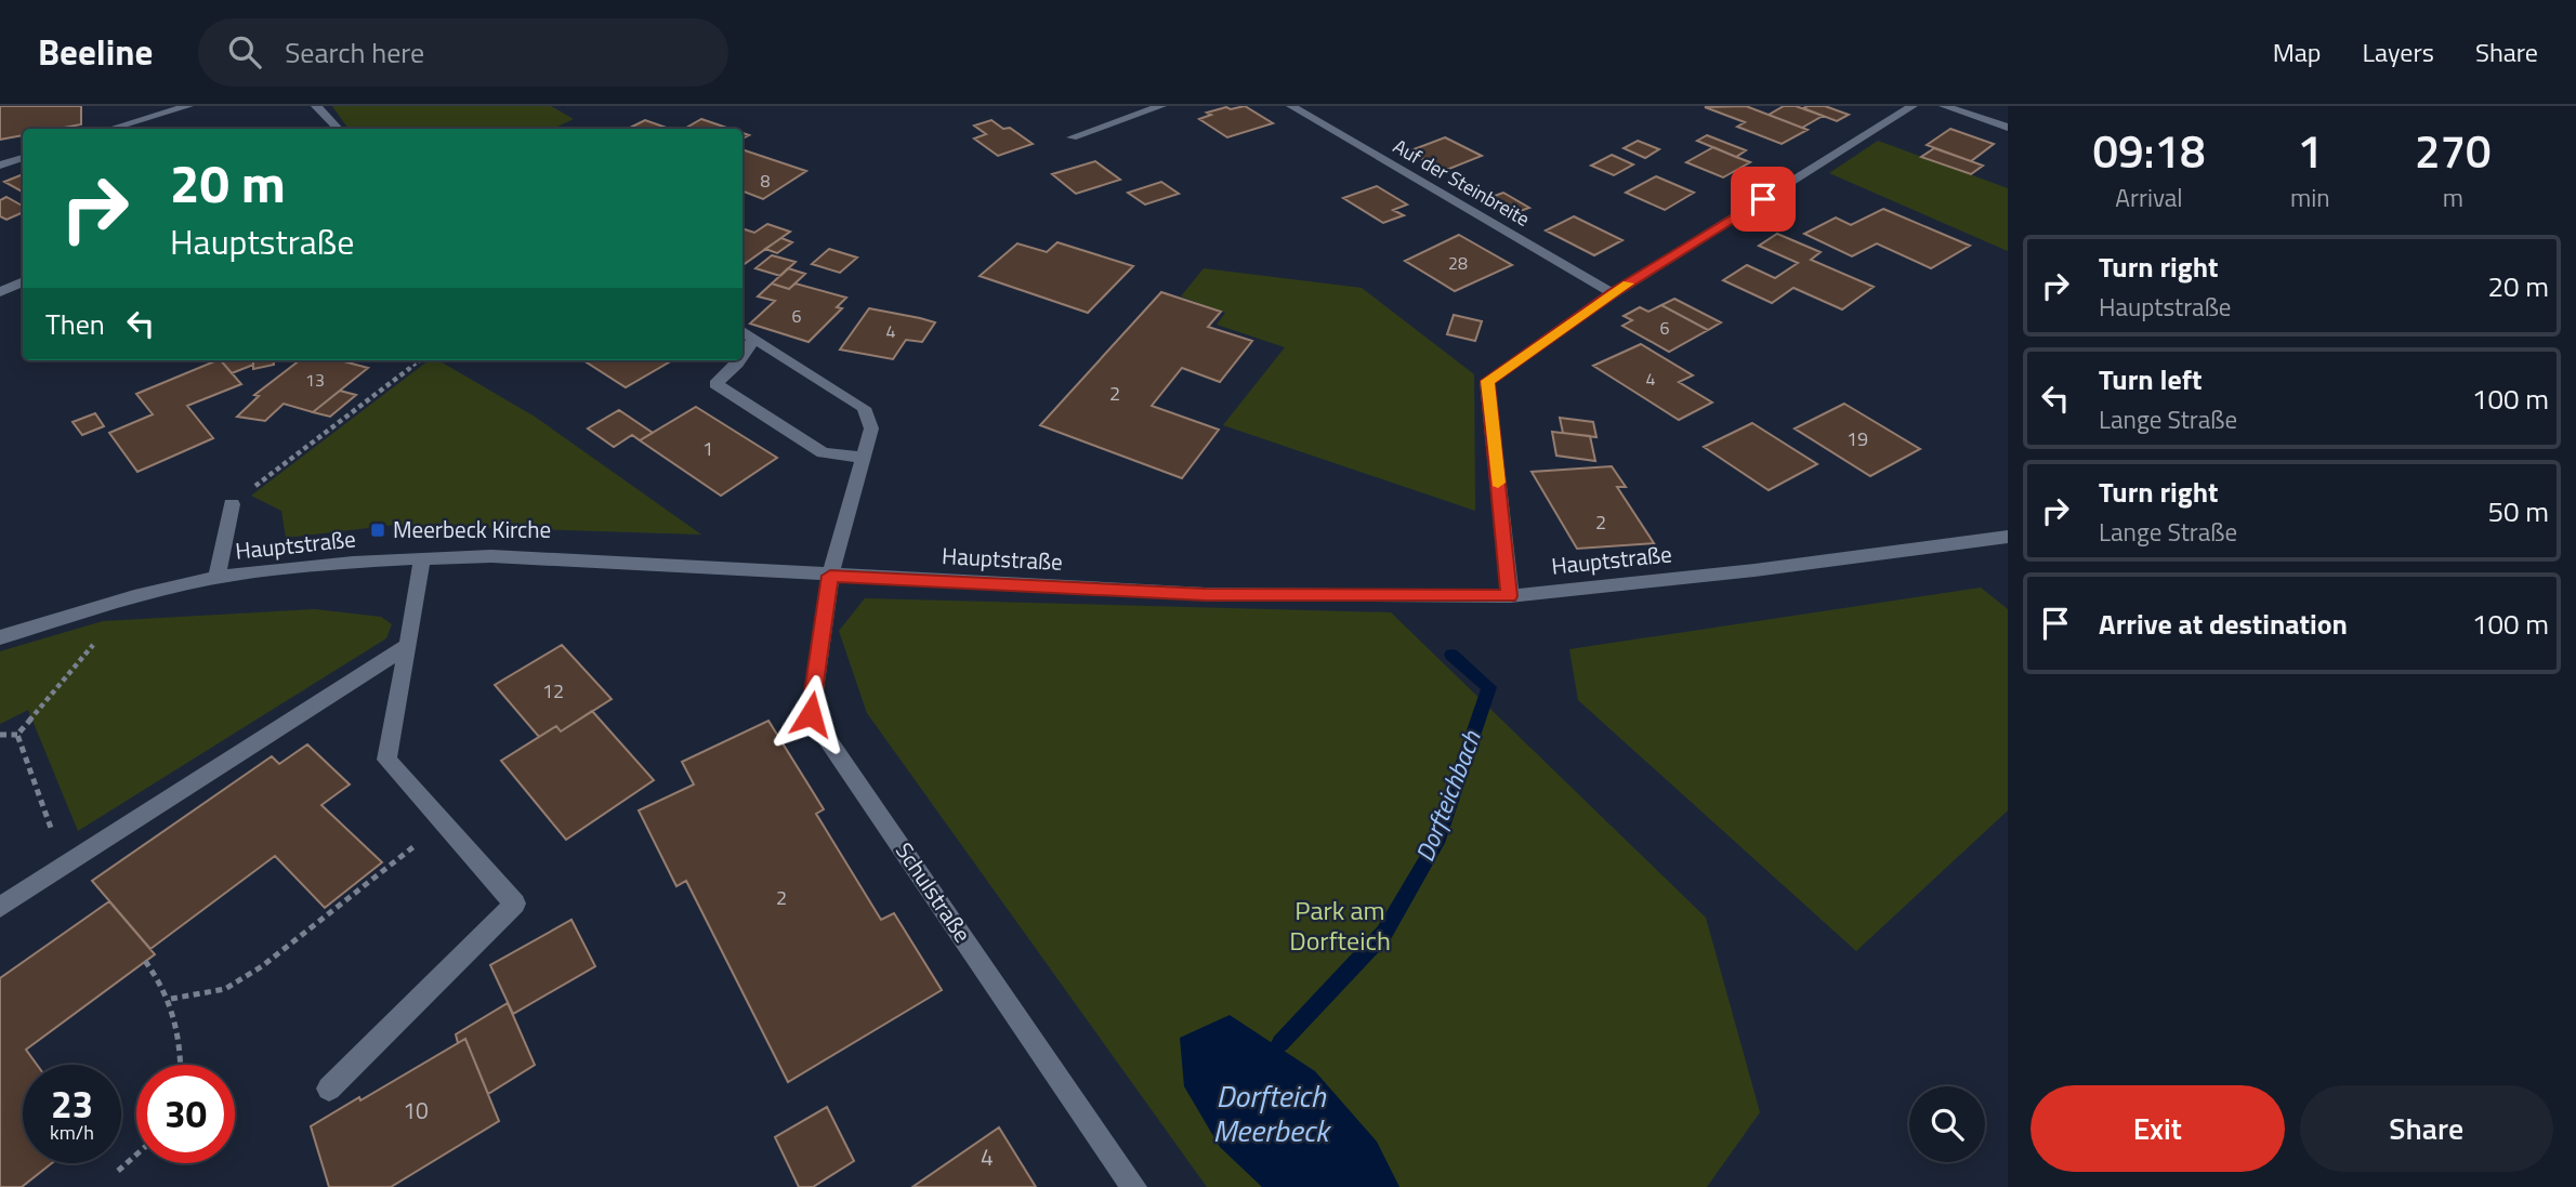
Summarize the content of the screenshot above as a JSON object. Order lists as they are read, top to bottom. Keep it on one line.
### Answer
{"streets":{"street":["Auf der Steinbreite","Hauptstraße","Schulstraße"]},"crossings":[["Hauptstraße","Schulstraße"]],"water":["Dorfteichbach","Dorfteich Meerbeck"],"parks":["Park am Dorfteich"],"places":{"transit":["Meerbeck Kirche"]},"house_numbers":["8","28","6","6","4","4","13","2","19","1","2","12","2","10","4"],"page":{"header":"Beeline","search":"Search here","nav":["Map","Layers","Share"],"eta":["09:18","Arrival","1","min","270","m"],"turn":["20 m","Hauptstraße"],"list":[{"name":"Turn right","note":"Hauptstraße","value":"20 m"},{"name":"Turn left","note":"Lange Straße","value":"100 m"},{"name":"Turn right","note":"Lange Straße","value":"50 m"},{"name":"Arrive at destination","value":"100 m"}],"then":"Then","speed":"23 km/h","limit":"30","buttons":["Exit","Share"]}}
